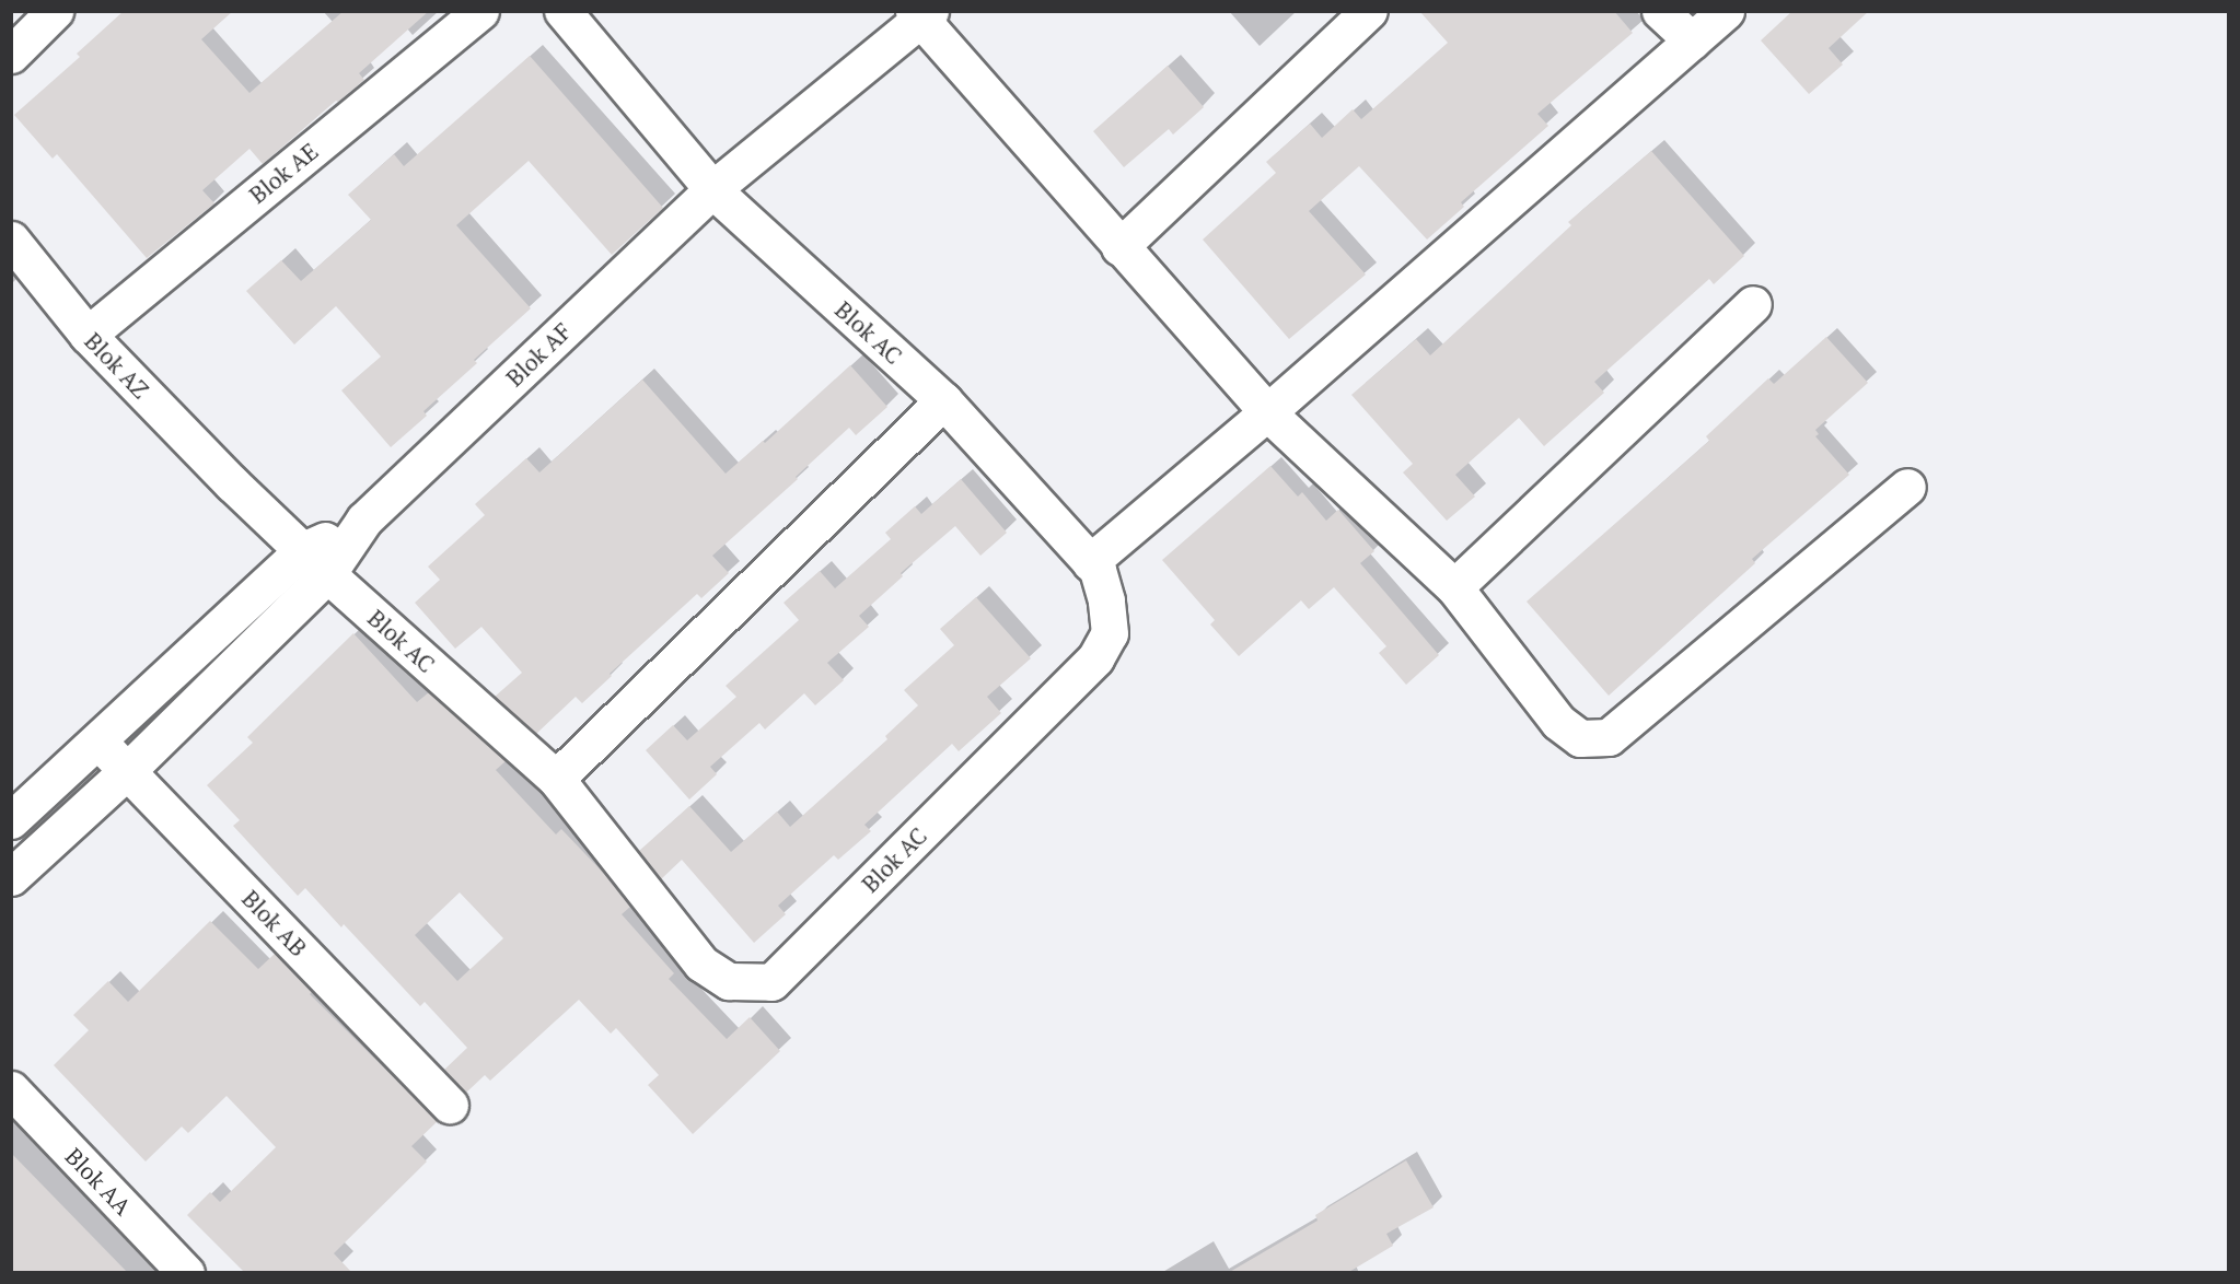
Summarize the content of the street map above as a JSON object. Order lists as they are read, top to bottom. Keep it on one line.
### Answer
{"streets":{"street":["Blok AE","Blok AC","Blok AF","Blok AZ","Blok AB","Blok AA"]},"crossings":[["Blok AE","Blok AZ"],["Blok AC","Blok AF"],["Blok AC","Blok AZ"]]}
